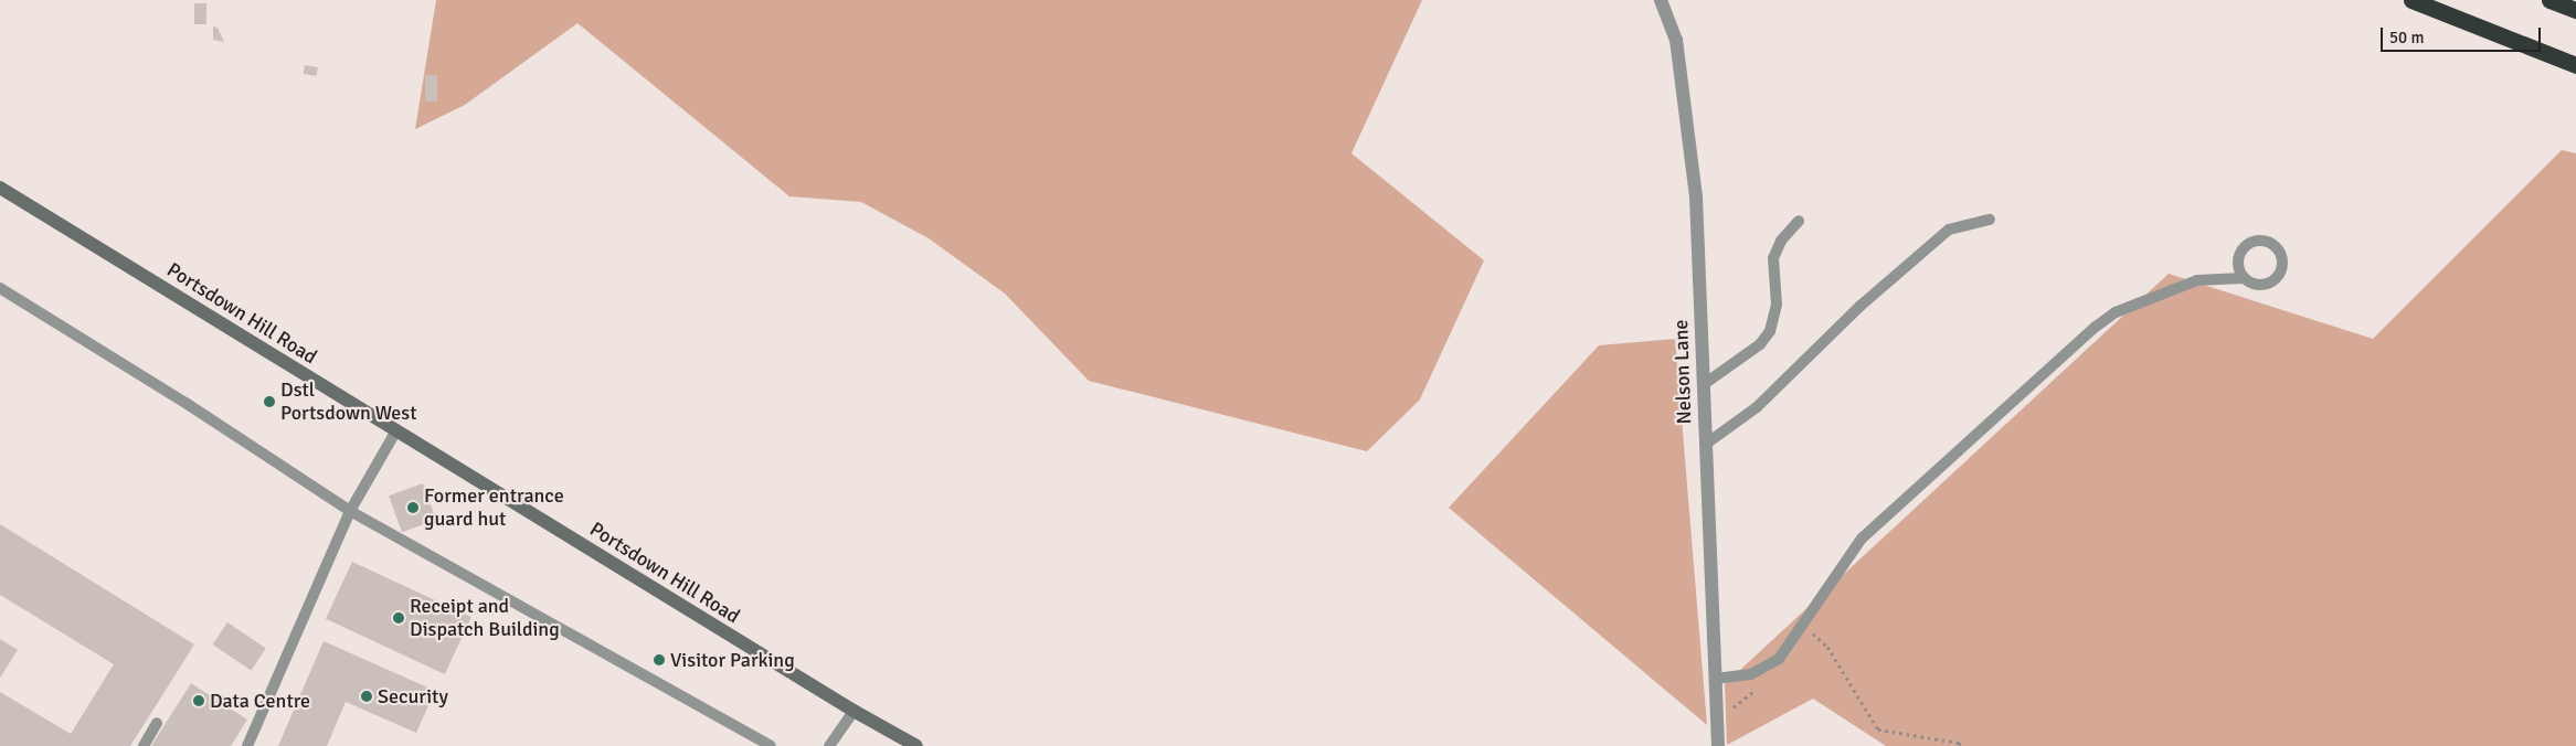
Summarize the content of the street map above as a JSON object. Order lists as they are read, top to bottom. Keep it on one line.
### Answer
{"streets":{"street":["Portsdown Hill Road","Nelson Lane"]},"places":["Dstl Portsdown West","Former entrance guard hut","Receipt and Dispatch Building","Visitor Parking","Security","Data Centre"],"scale_bar":"50 m"}
